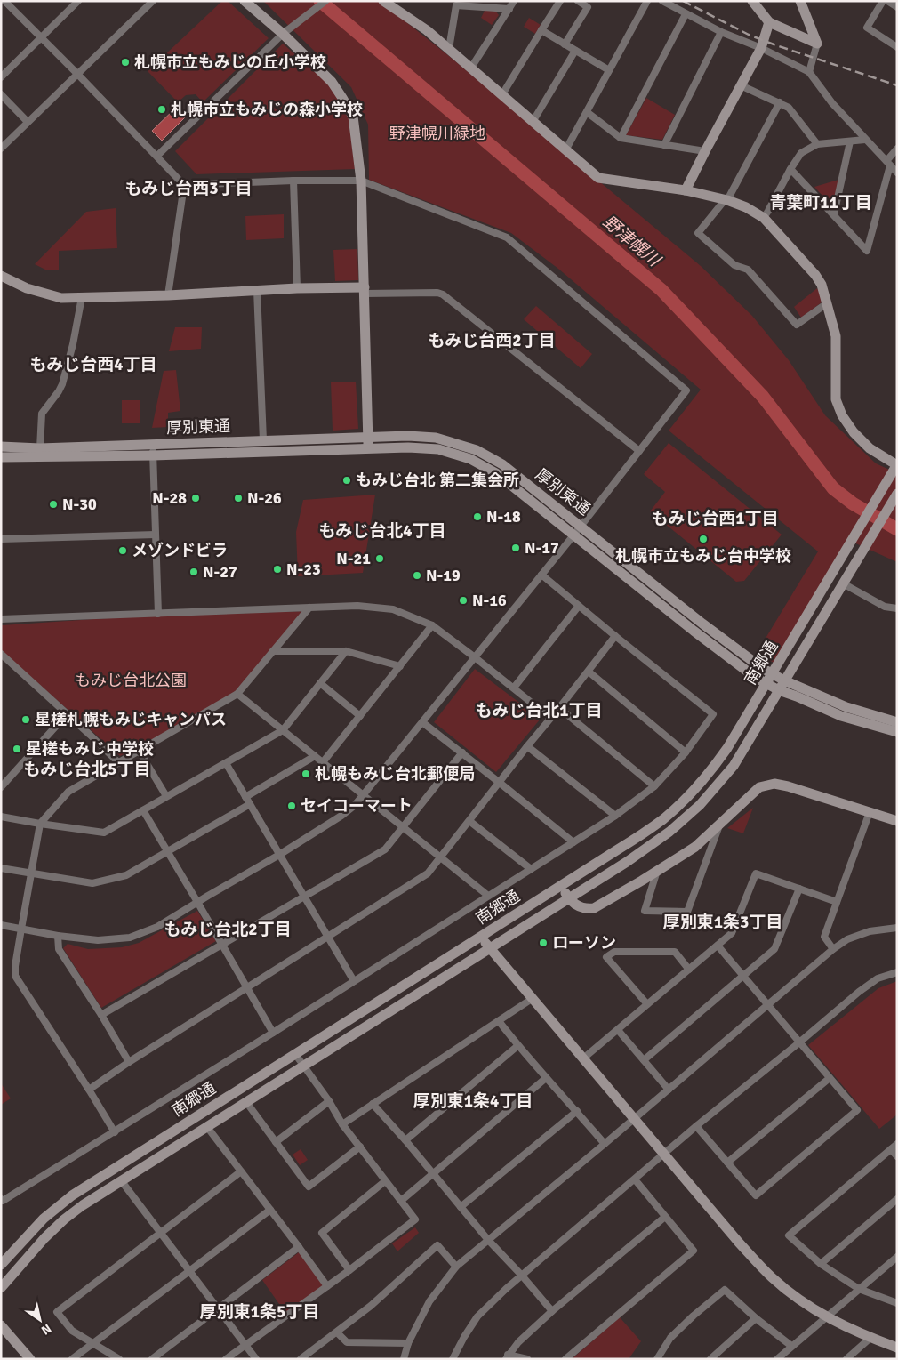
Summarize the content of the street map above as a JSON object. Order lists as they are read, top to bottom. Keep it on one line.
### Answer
{"streets":{"street":["厚別東通","南郷通"]},"crossings":[["厚別東通","南郷通"]],"districts":["もみじ台西3丁目","青葉町11丁目","もみじ台西2丁目","もみじ台西4丁目","もみじ台西1丁目","もみじ台北4丁目","もみじ台北1丁目","もみじ台北5丁目","厚別東1条3丁目","もみじ台北2丁目","厚別東1条4丁目","厚別東1条5丁目"],"water":["野津幌川"],"parks":["野津幌川緑地","もみじ台北公園"],"places":["札幌市立もみじの丘小学校","札幌市立もみじの森小学校","もみじ台北 第二集会所","N-28","N-26","N-30","N-18","札幌市立もみじ台中学校","N-17","メゾンドビラ","N-21","N-23","N-27","N-19","N-16","星槎札幌もみじキャンパス","星槎もみじ中学校","札幌もみじ台北郵便局","セイコーマート","ローソン"],"north":"bottom right"}
